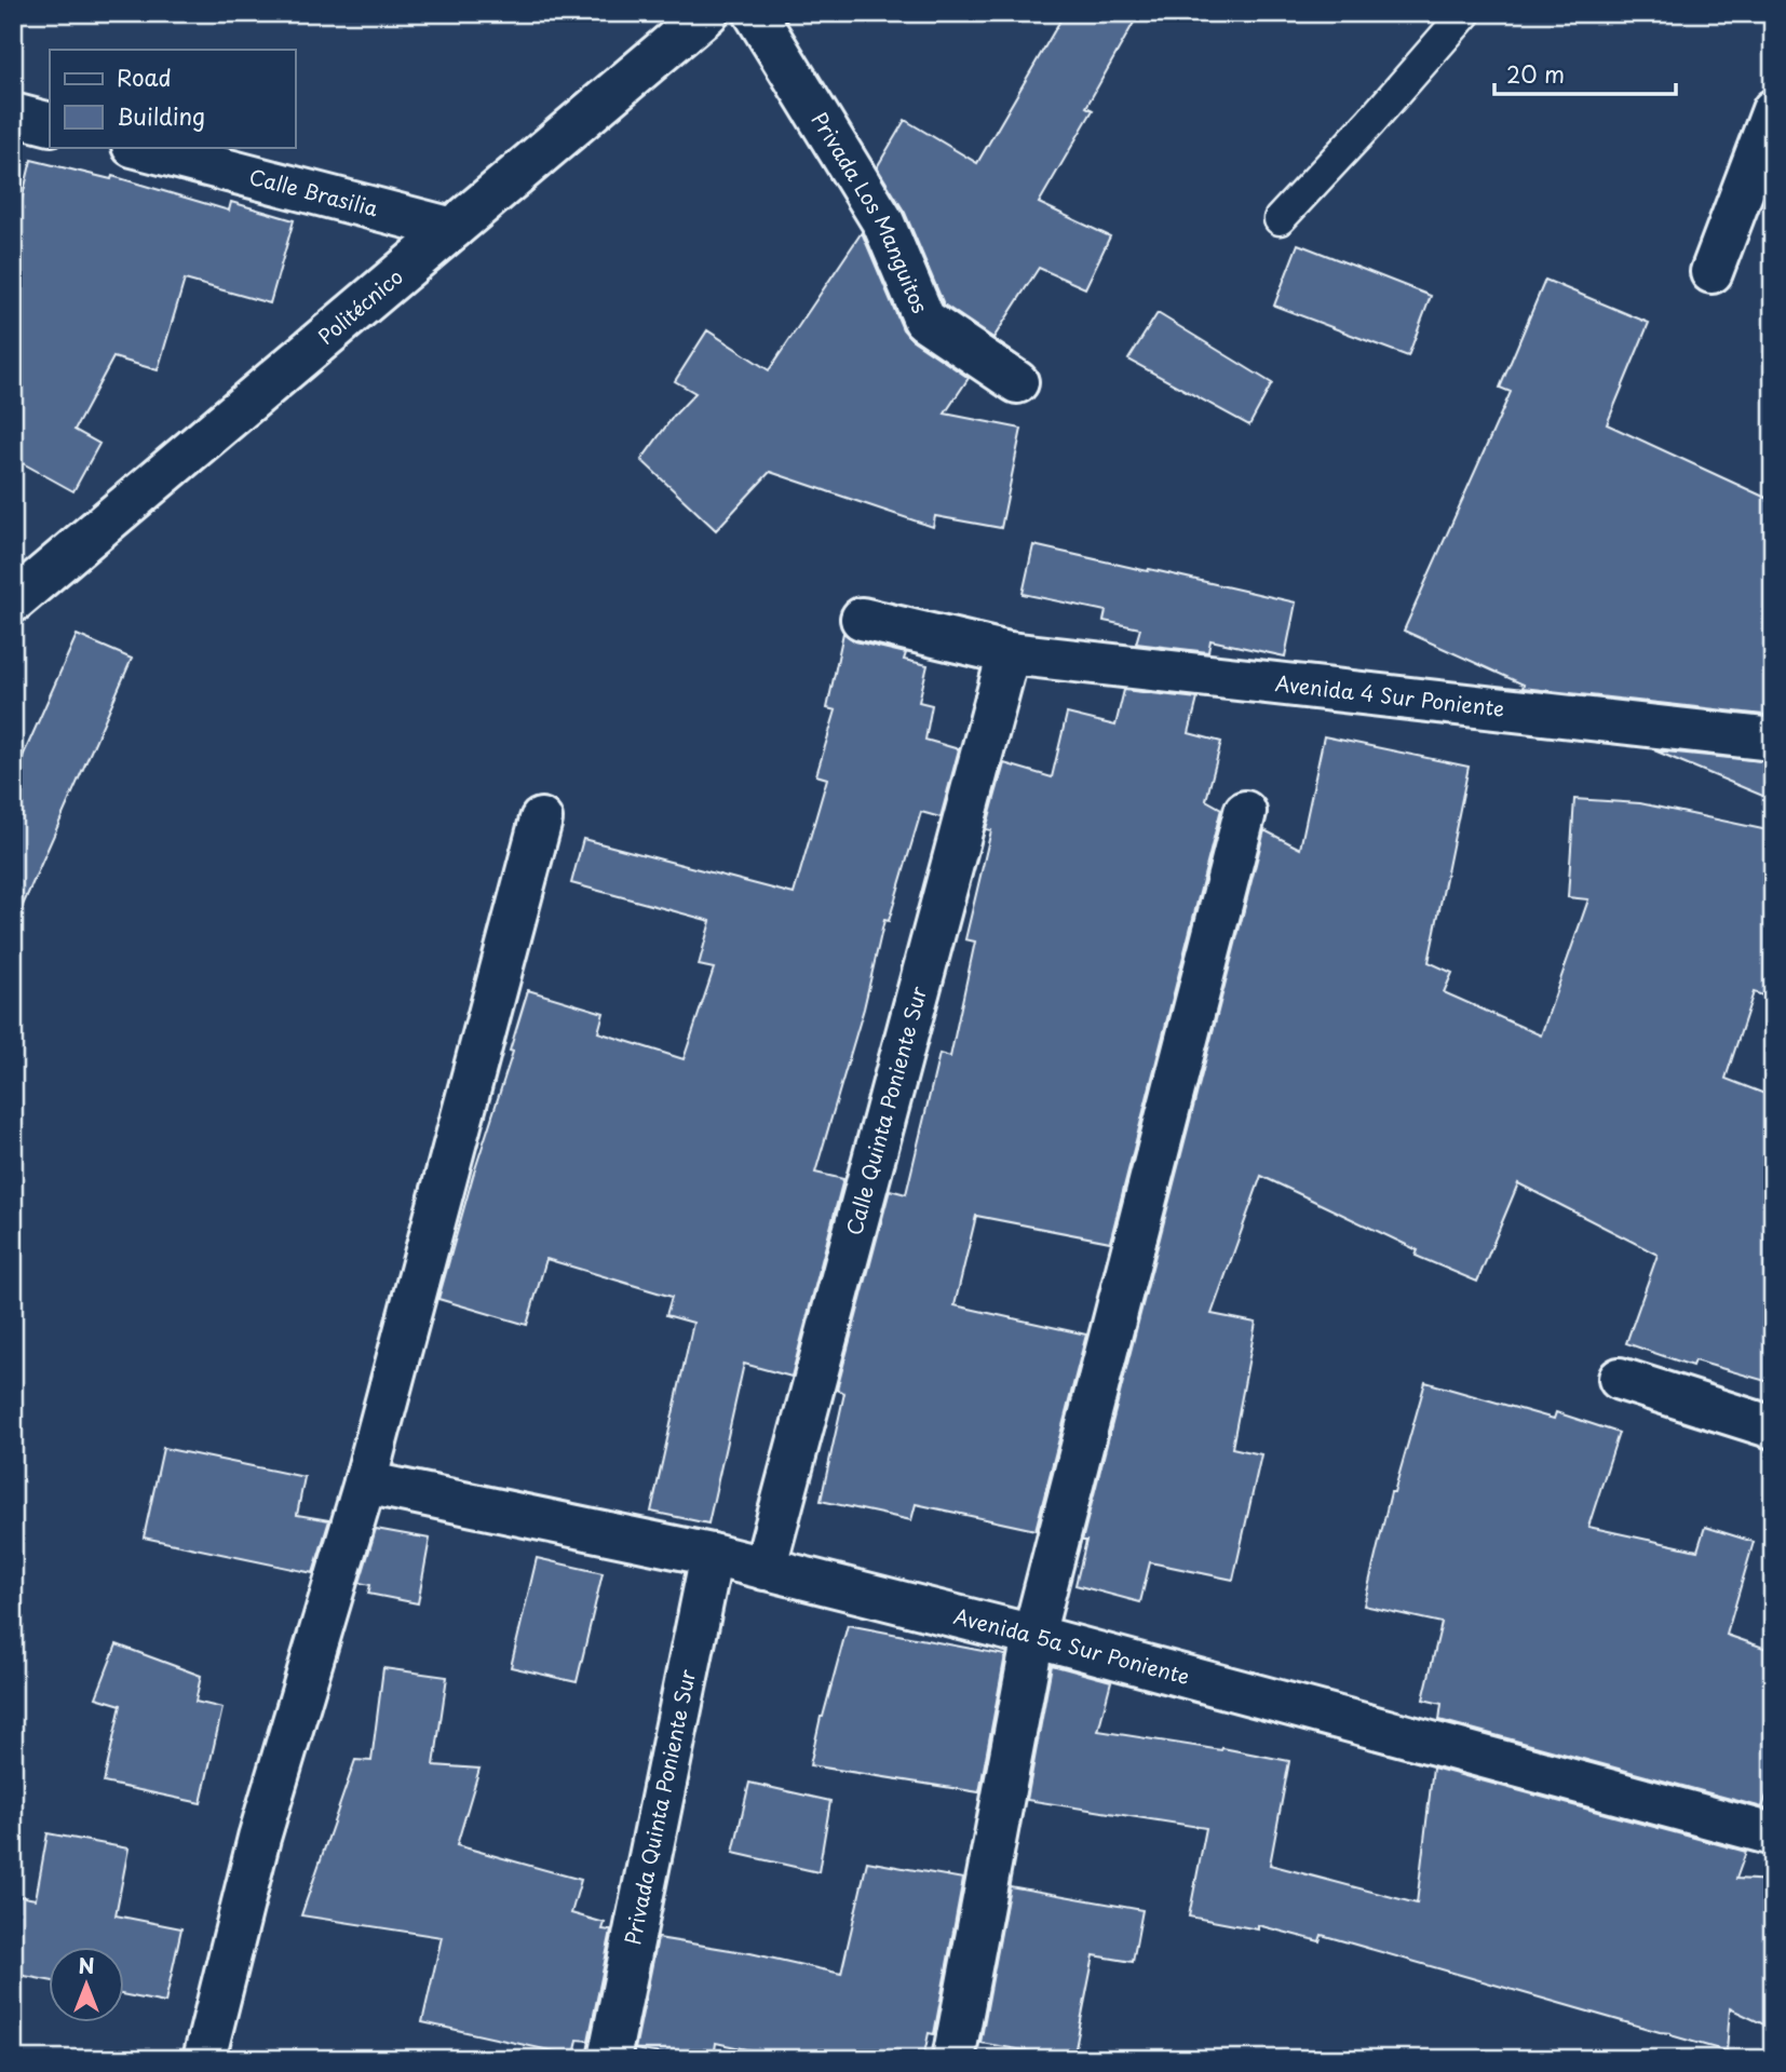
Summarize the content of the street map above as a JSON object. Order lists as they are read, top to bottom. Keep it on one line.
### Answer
{"streets":{"street":["Calle Brasilia","Privada Los Manguitos","Politécnico","Avenida 4 Sur Poniente","Calle Quinta Poniente Sur","Avenida 5a Sur Poniente","Privada Quinta Poniente Sur"]},"crossings":[["Calle Brasilia","Politécnico"],["Avenida 4 Sur Poniente","Calle Quinta Poniente Sur"],["Calle Quinta Poniente Sur","Avenida 5a Sur Poniente"],["Avenida 5a Sur Poniente","Privada Quinta Poniente Sur"]],"legend":["Road","Building"],"scale_bar":"20 m","north":"top"}
